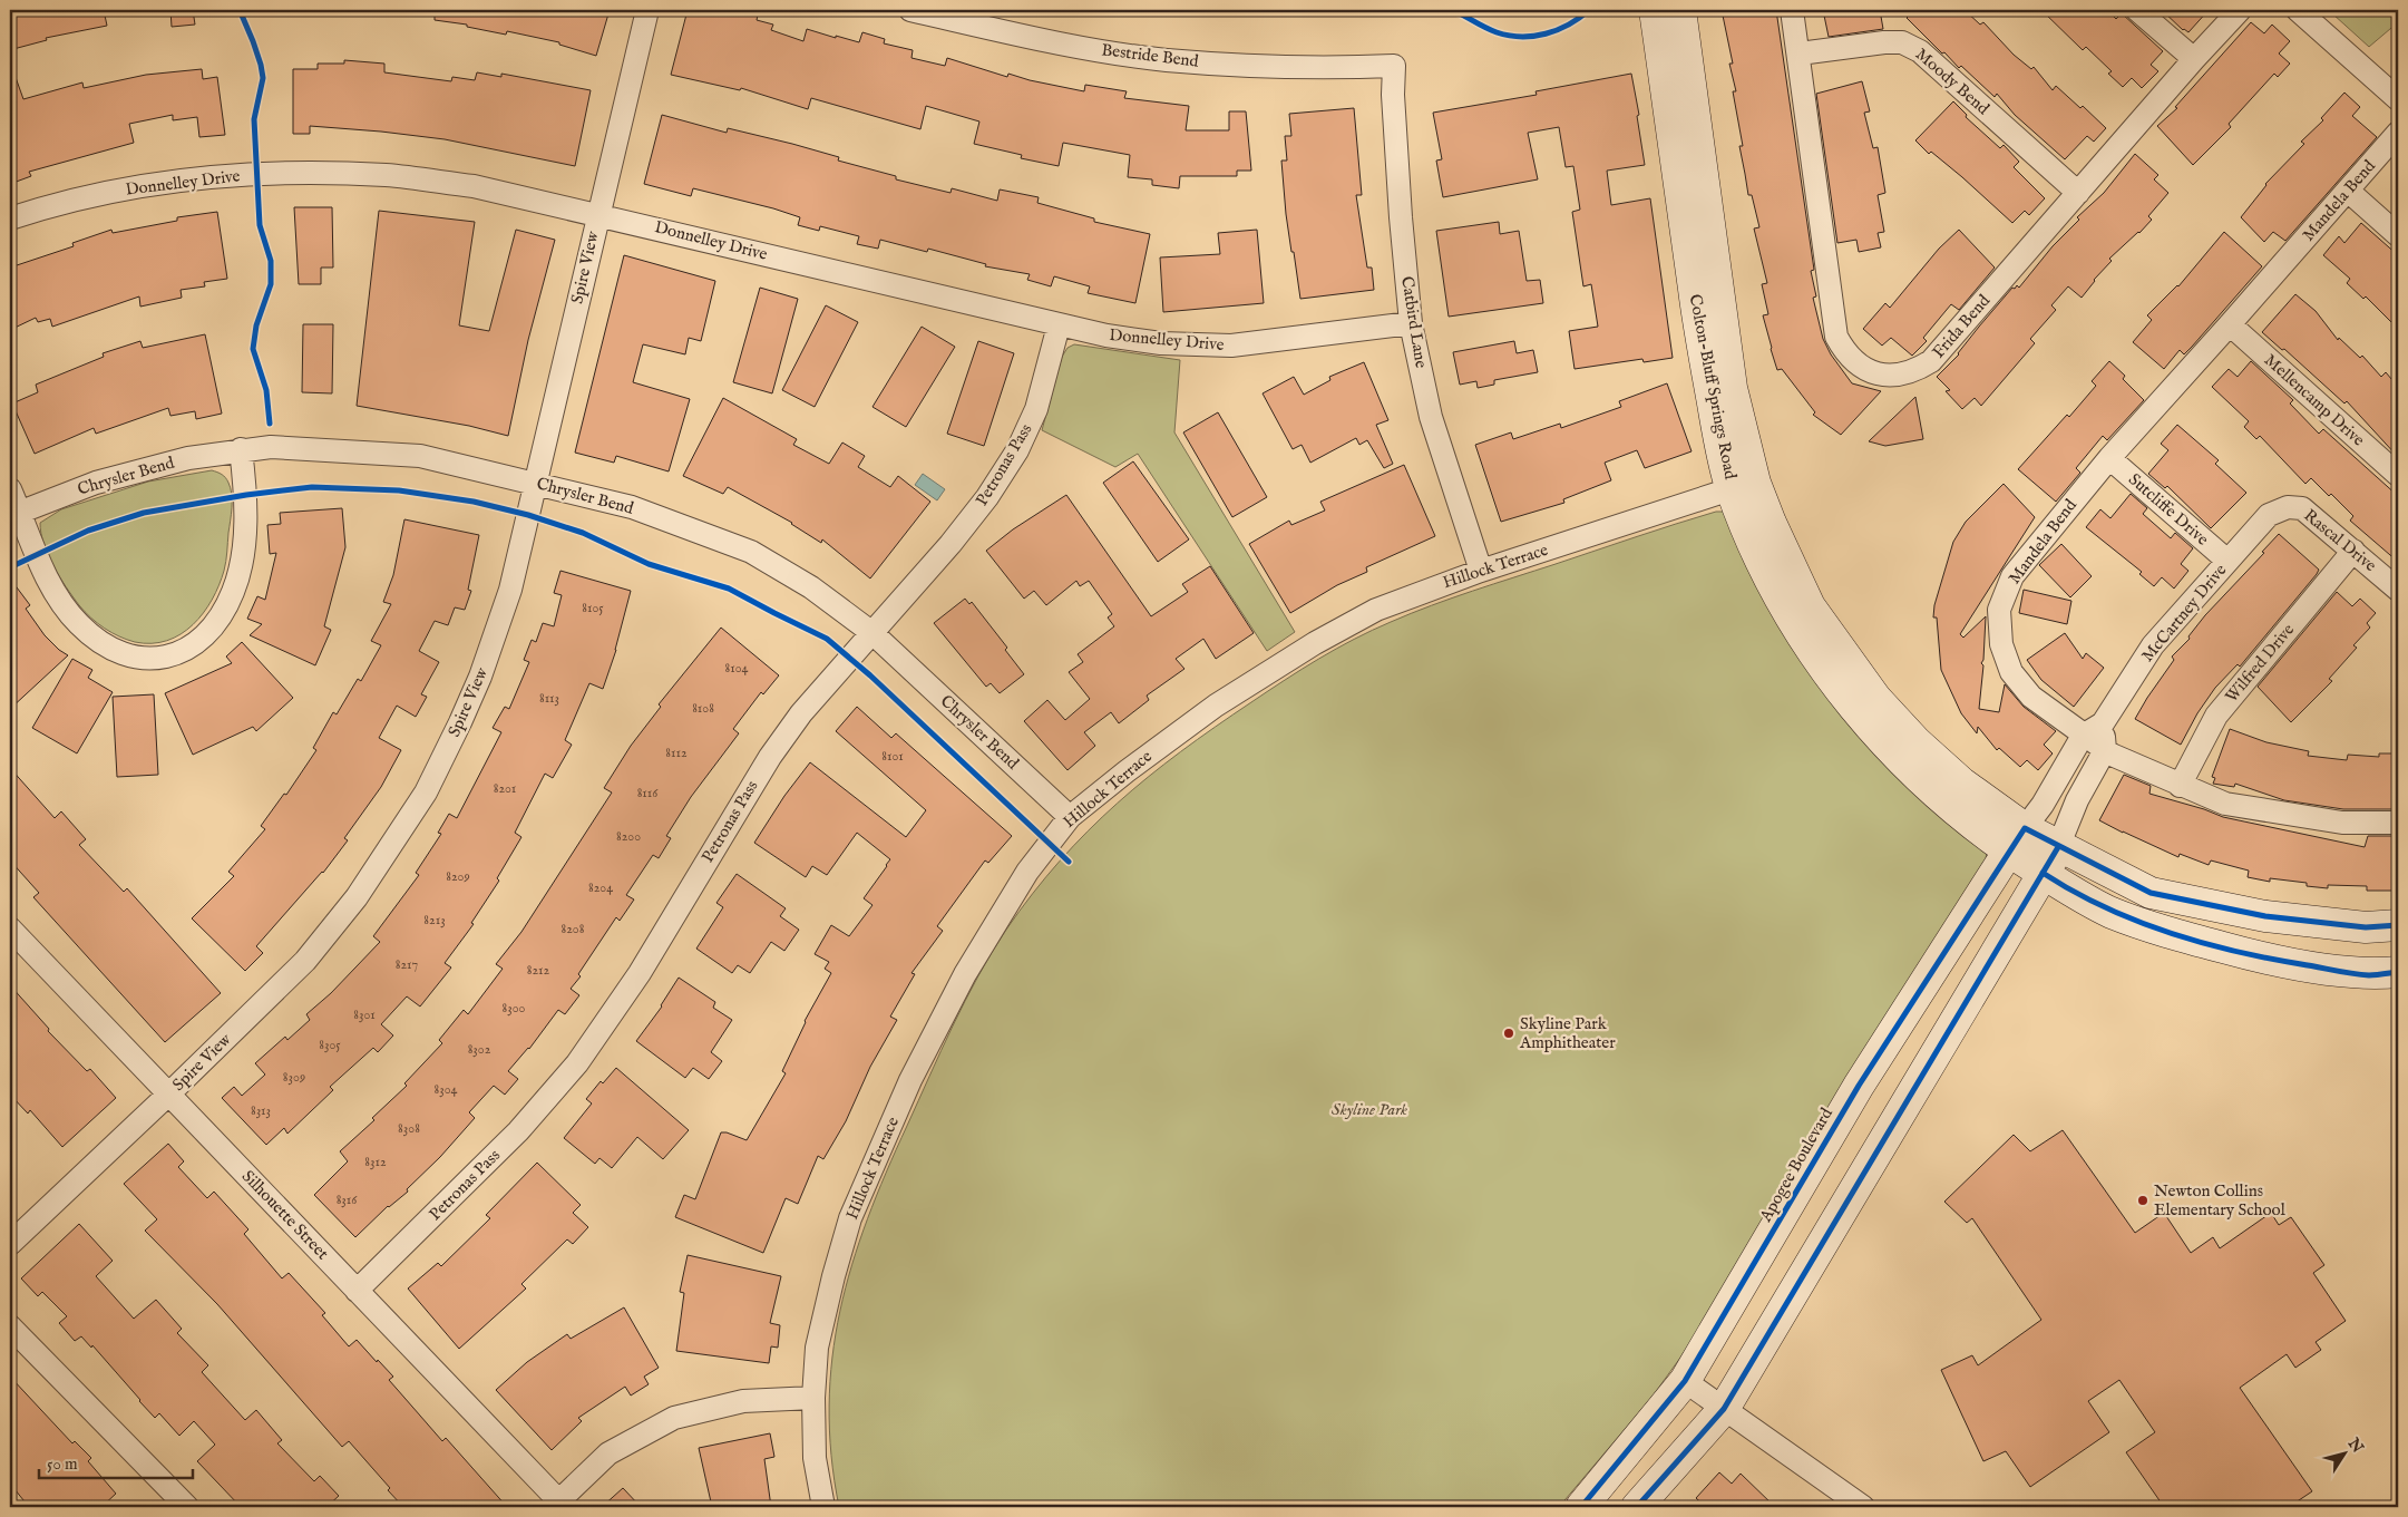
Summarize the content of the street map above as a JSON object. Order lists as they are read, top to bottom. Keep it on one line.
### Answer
{"streets":{"street":["Bestride Bend","Moody Bend","Donnelley Drive","Mandela Bend","Spire View","Catbird Lane","Frida Bend","Colton-Bluff Springs Road","Mellencamp Drive","Petronas Pass","Chrysler Bend","Sutcliffe Drive","Rascal Drive","Hillock Terrace","McCartney Drive","Wilfred Drive","Apogee Boulevard","Silhouette Street"]},"crossings":[["Bestride Bend","Catbird Lane"],["Moody Bend","Frida Bend"],["Donnelley Drive","Spire View"],["Donnelley Drive","Catbird Lane"],["Donnelley Drive","Petronas Pass"],["Mandela Bend","Mellencamp Drive"],["Mandela Bend","Sutcliffe Drive"],["Mandela Bend","McCartney Drive"],["Mandela Bend","Wilfred Drive"],["Spire View","Chrysler Bend"],["Spire View","Silhouette Street"],["Catbird Lane","Hillock Terrace"],["Colton-Bluff Springs Road","Hillock Terrace"],["Colton-Bluff Springs Road","McCartney Drive"],["Colton-Bluff Springs Road","Apogee Boulevard"],["Petronas Pass","Chrysler Bend"],["Petronas Pass","Silhouette Street"],["Chrysler Bend","Hillock Terrace"],["Sutcliffe Drive","McCartney Drive"],["Rascal Drive","McCartney Drive"],["Rascal Drive","Wilfred Drive"],["McCartney Drive","Apogee Boulevard"]],"parks":["Skyline Park"],"places":["Skyline Park Amphitheater","Newton Collins Elementary School"],"house_numbers":["8105","8104","8113","8108","8112","8101","8201","8116","8200","8209","8204","8213","8208","8217","8212","8300","8301","8305","8302","8309","8304","8313","8308","8312","8316"],"scale_bar":"50 m","north":"top right"}
